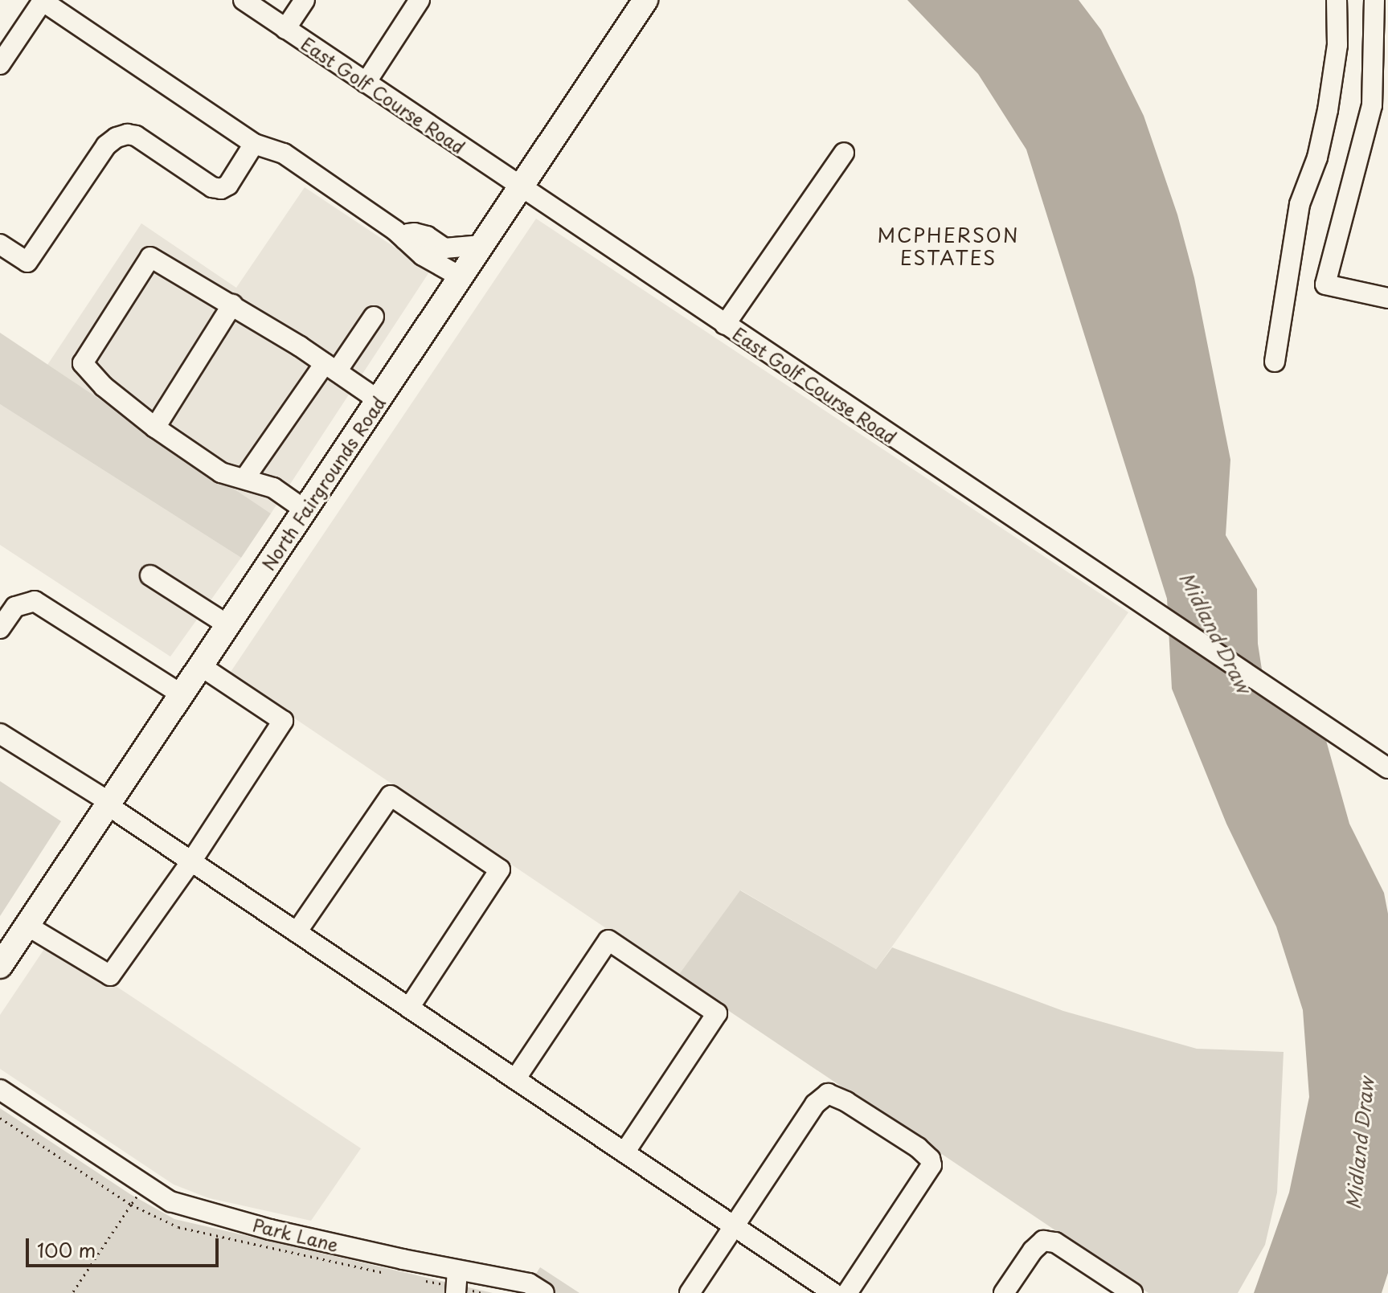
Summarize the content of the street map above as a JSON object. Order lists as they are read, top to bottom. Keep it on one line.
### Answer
{"streets":{"main road":["North Fairgrounds Road"],"street":["East Golf Course Road","Park Lane"]},"crossings":[["East Golf Course Road","North Fairgrounds Road"]],"districts":["MCPHERSON ESTATES"],"water":["Midland Draw"],"scale_bar":"100 m"}
